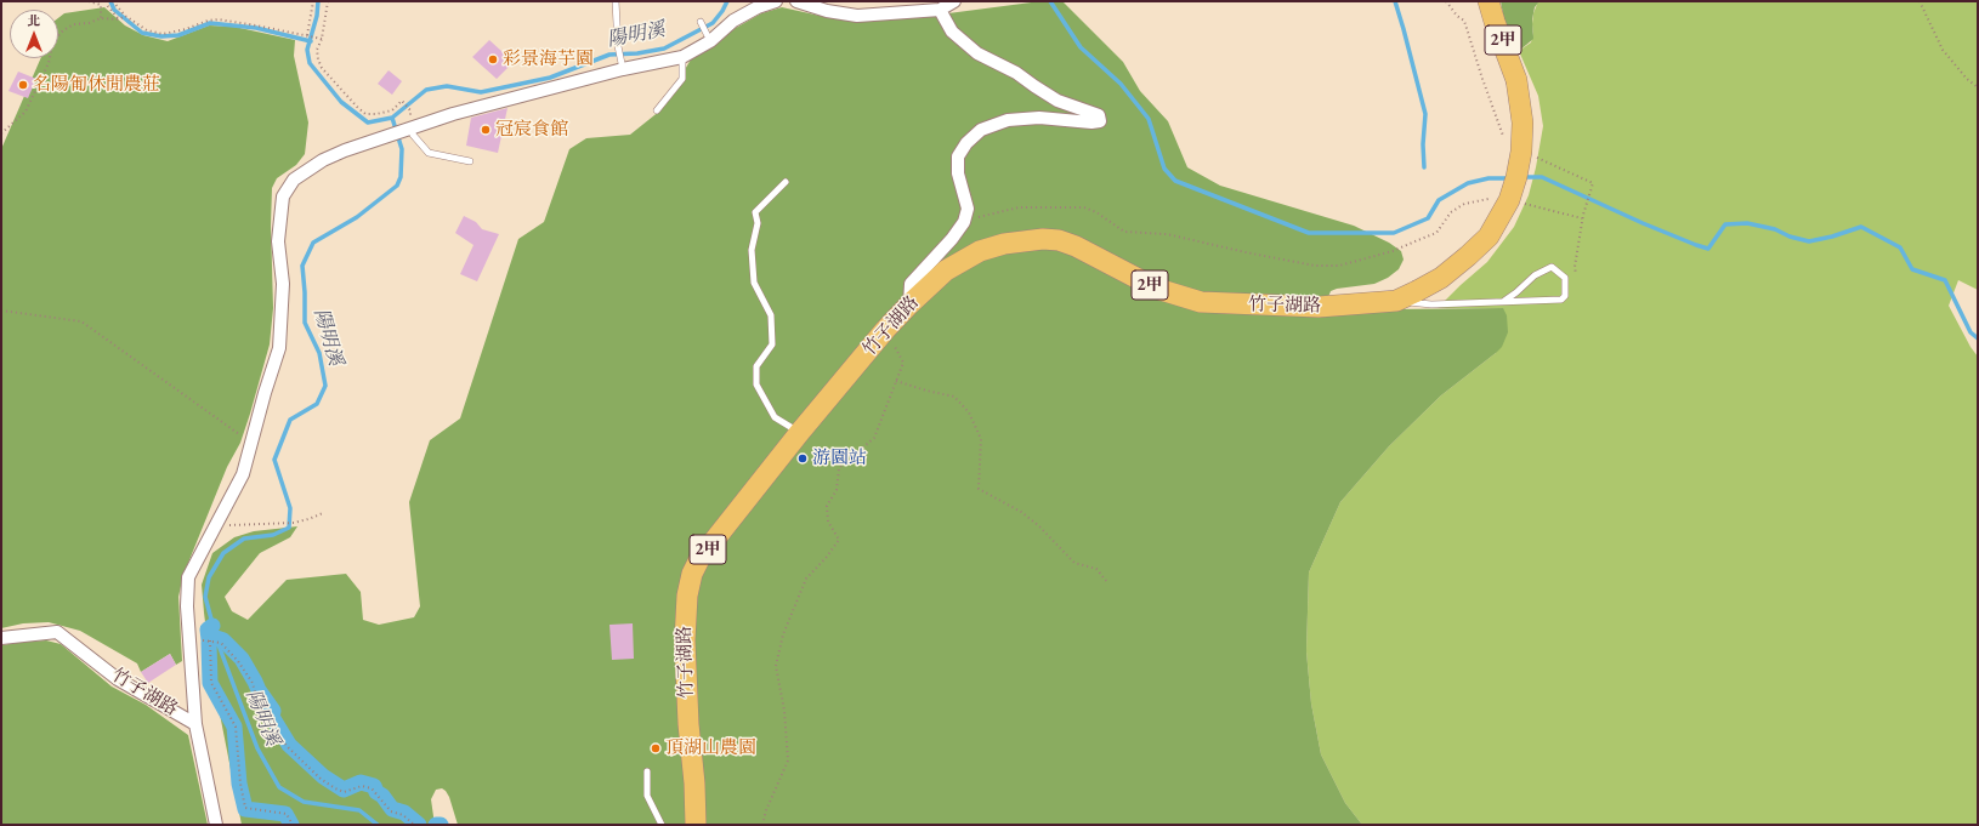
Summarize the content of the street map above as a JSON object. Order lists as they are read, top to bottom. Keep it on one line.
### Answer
{"streets":{"main road":["2甲","竹子湖路"]},"water":["陽明溪"],"places":["彩景海芋園","名陽匍休閒農莊","冠宸食館","游園站","頂湖山農園"],"north":"top"}
